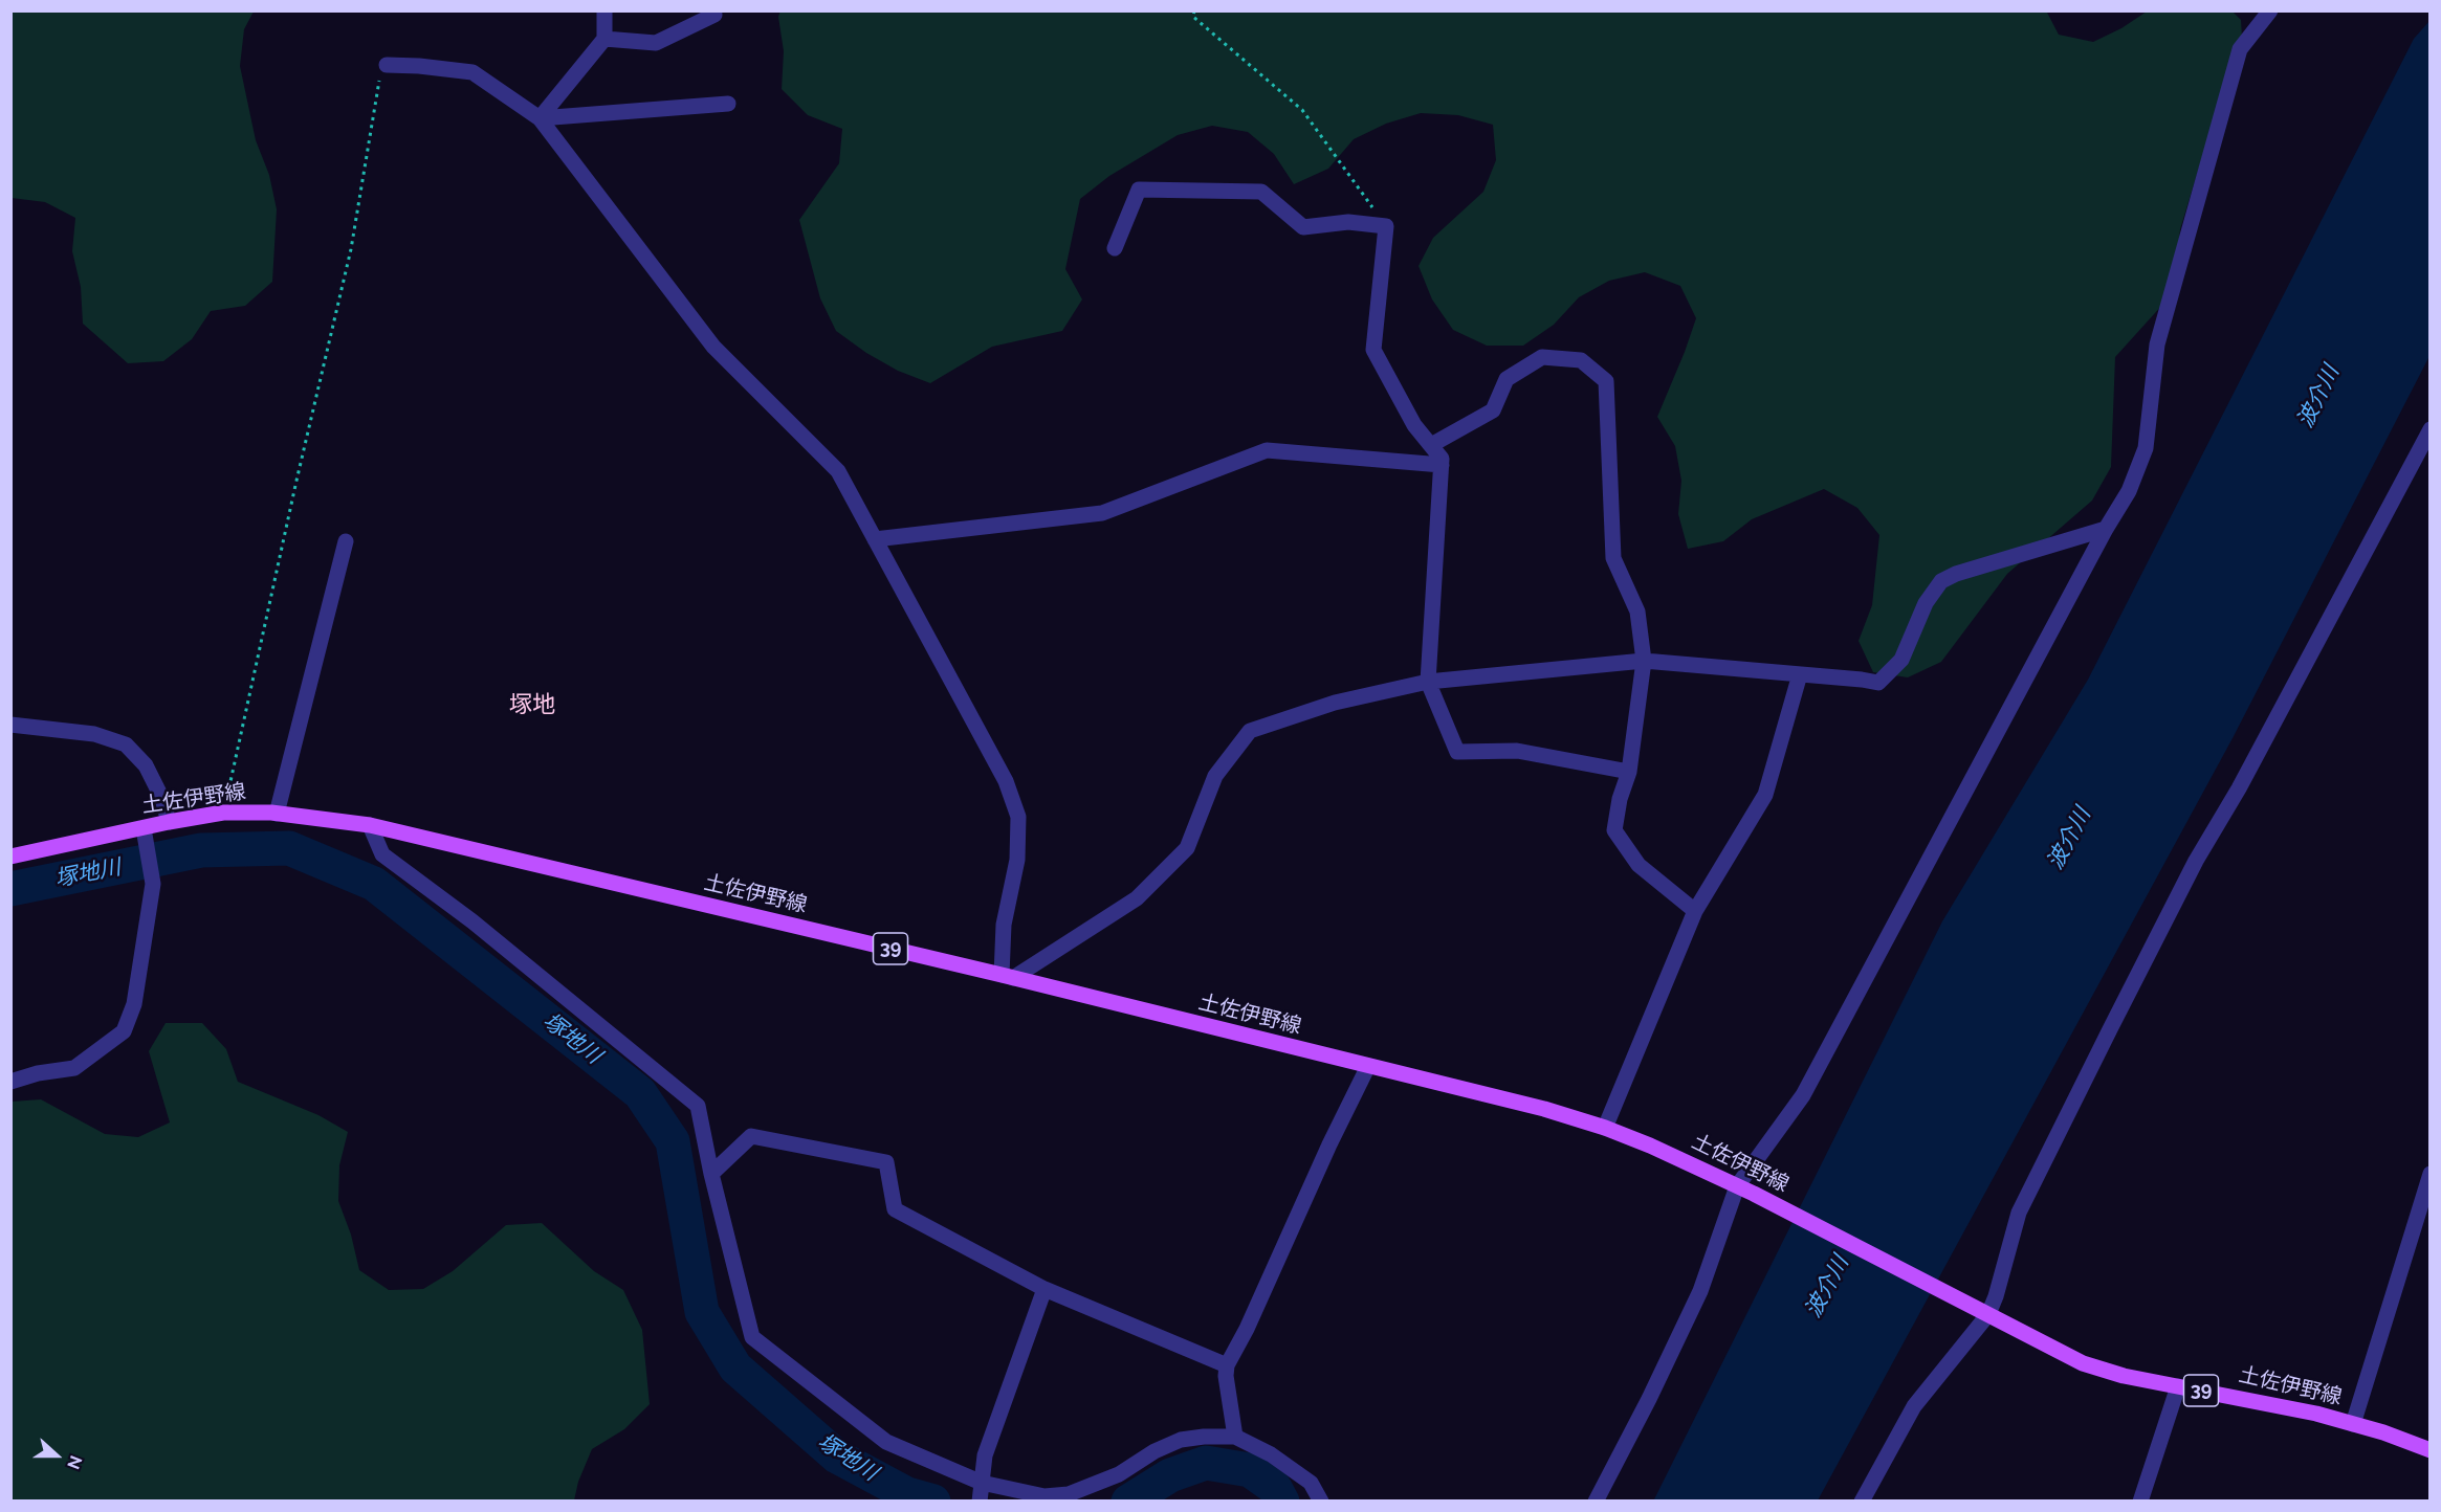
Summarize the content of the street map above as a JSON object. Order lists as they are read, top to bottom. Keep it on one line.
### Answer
{"streets":{"main road":["土佐伊野線","39"]},"districts":["塚地"],"water":["波介川","塚地川"],"north":"right"}
